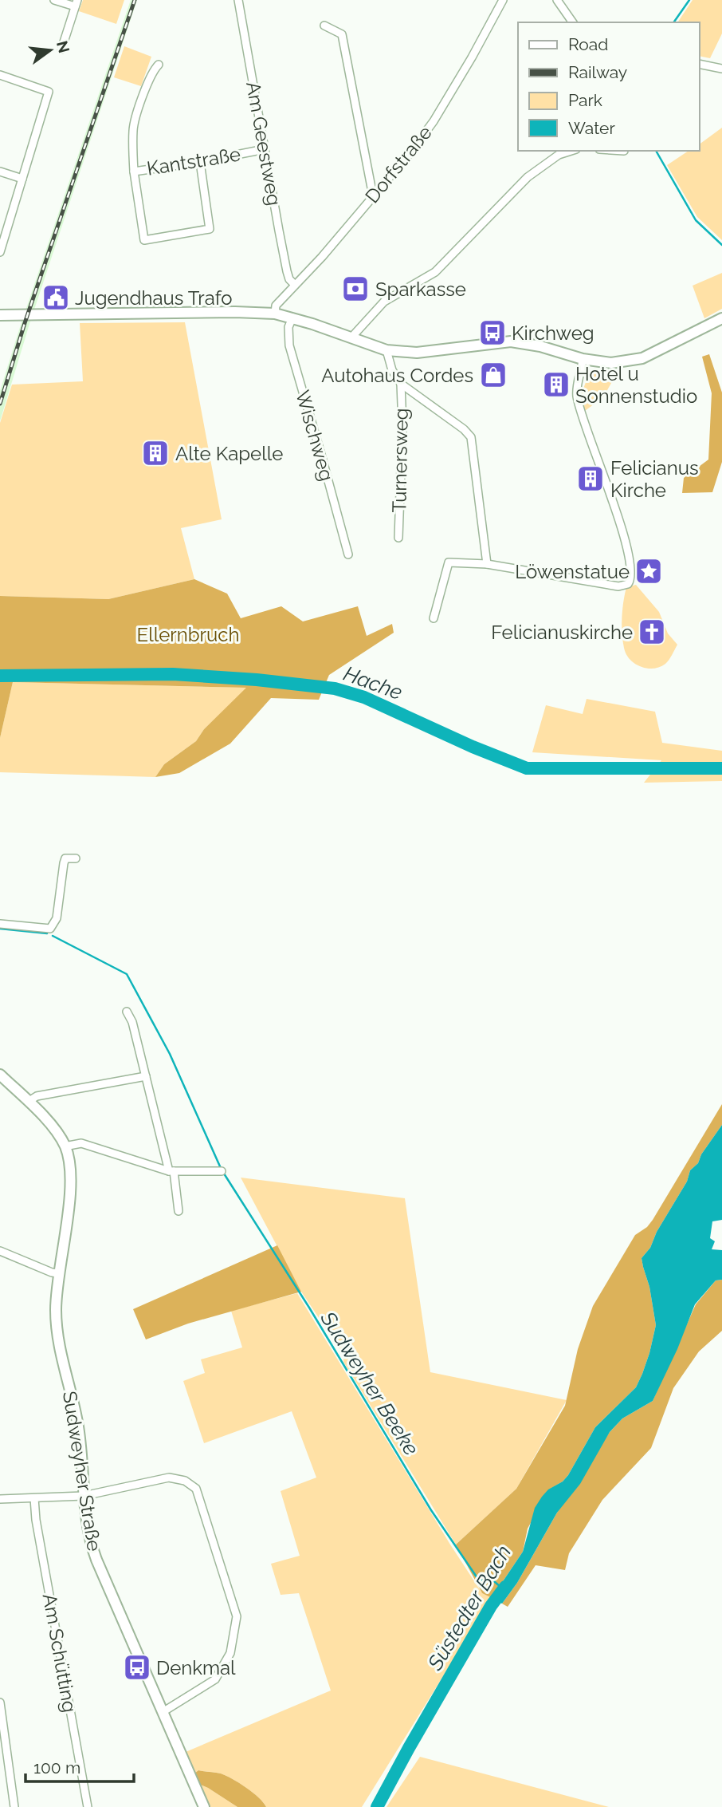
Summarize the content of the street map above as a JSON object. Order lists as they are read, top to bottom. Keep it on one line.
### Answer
{"streets":{"street":["Am Geestweg","Kantstraße","Dorfstraße","Wischweg","Turnersweg","Sudweyher Straße","Am Schütting"]},"crossings":[["Am Geestweg","Kantstraße"],["Am Geestweg","Dorfstraße"]],"water":["Hache","Sudweyher Beeke","Süstedter Bach"],"parks":["Ellernbruch"],"places":{"bank":["Sparkasse"],"public building":["Jugendhaus Trafo"],"bus stop":["Kirchweg","Denkmal"],"shop":["Autohaus Cordes"],"building":["Hotel u Sonnenstudio","Alte Kapelle","Felicianus Kirche"],"place":["Löwenstatue"],"church":["Felicianuskirche"]},"legend":["Road","Railway","Park","Water"],"scale_bar":"100 m","north":"right"}
